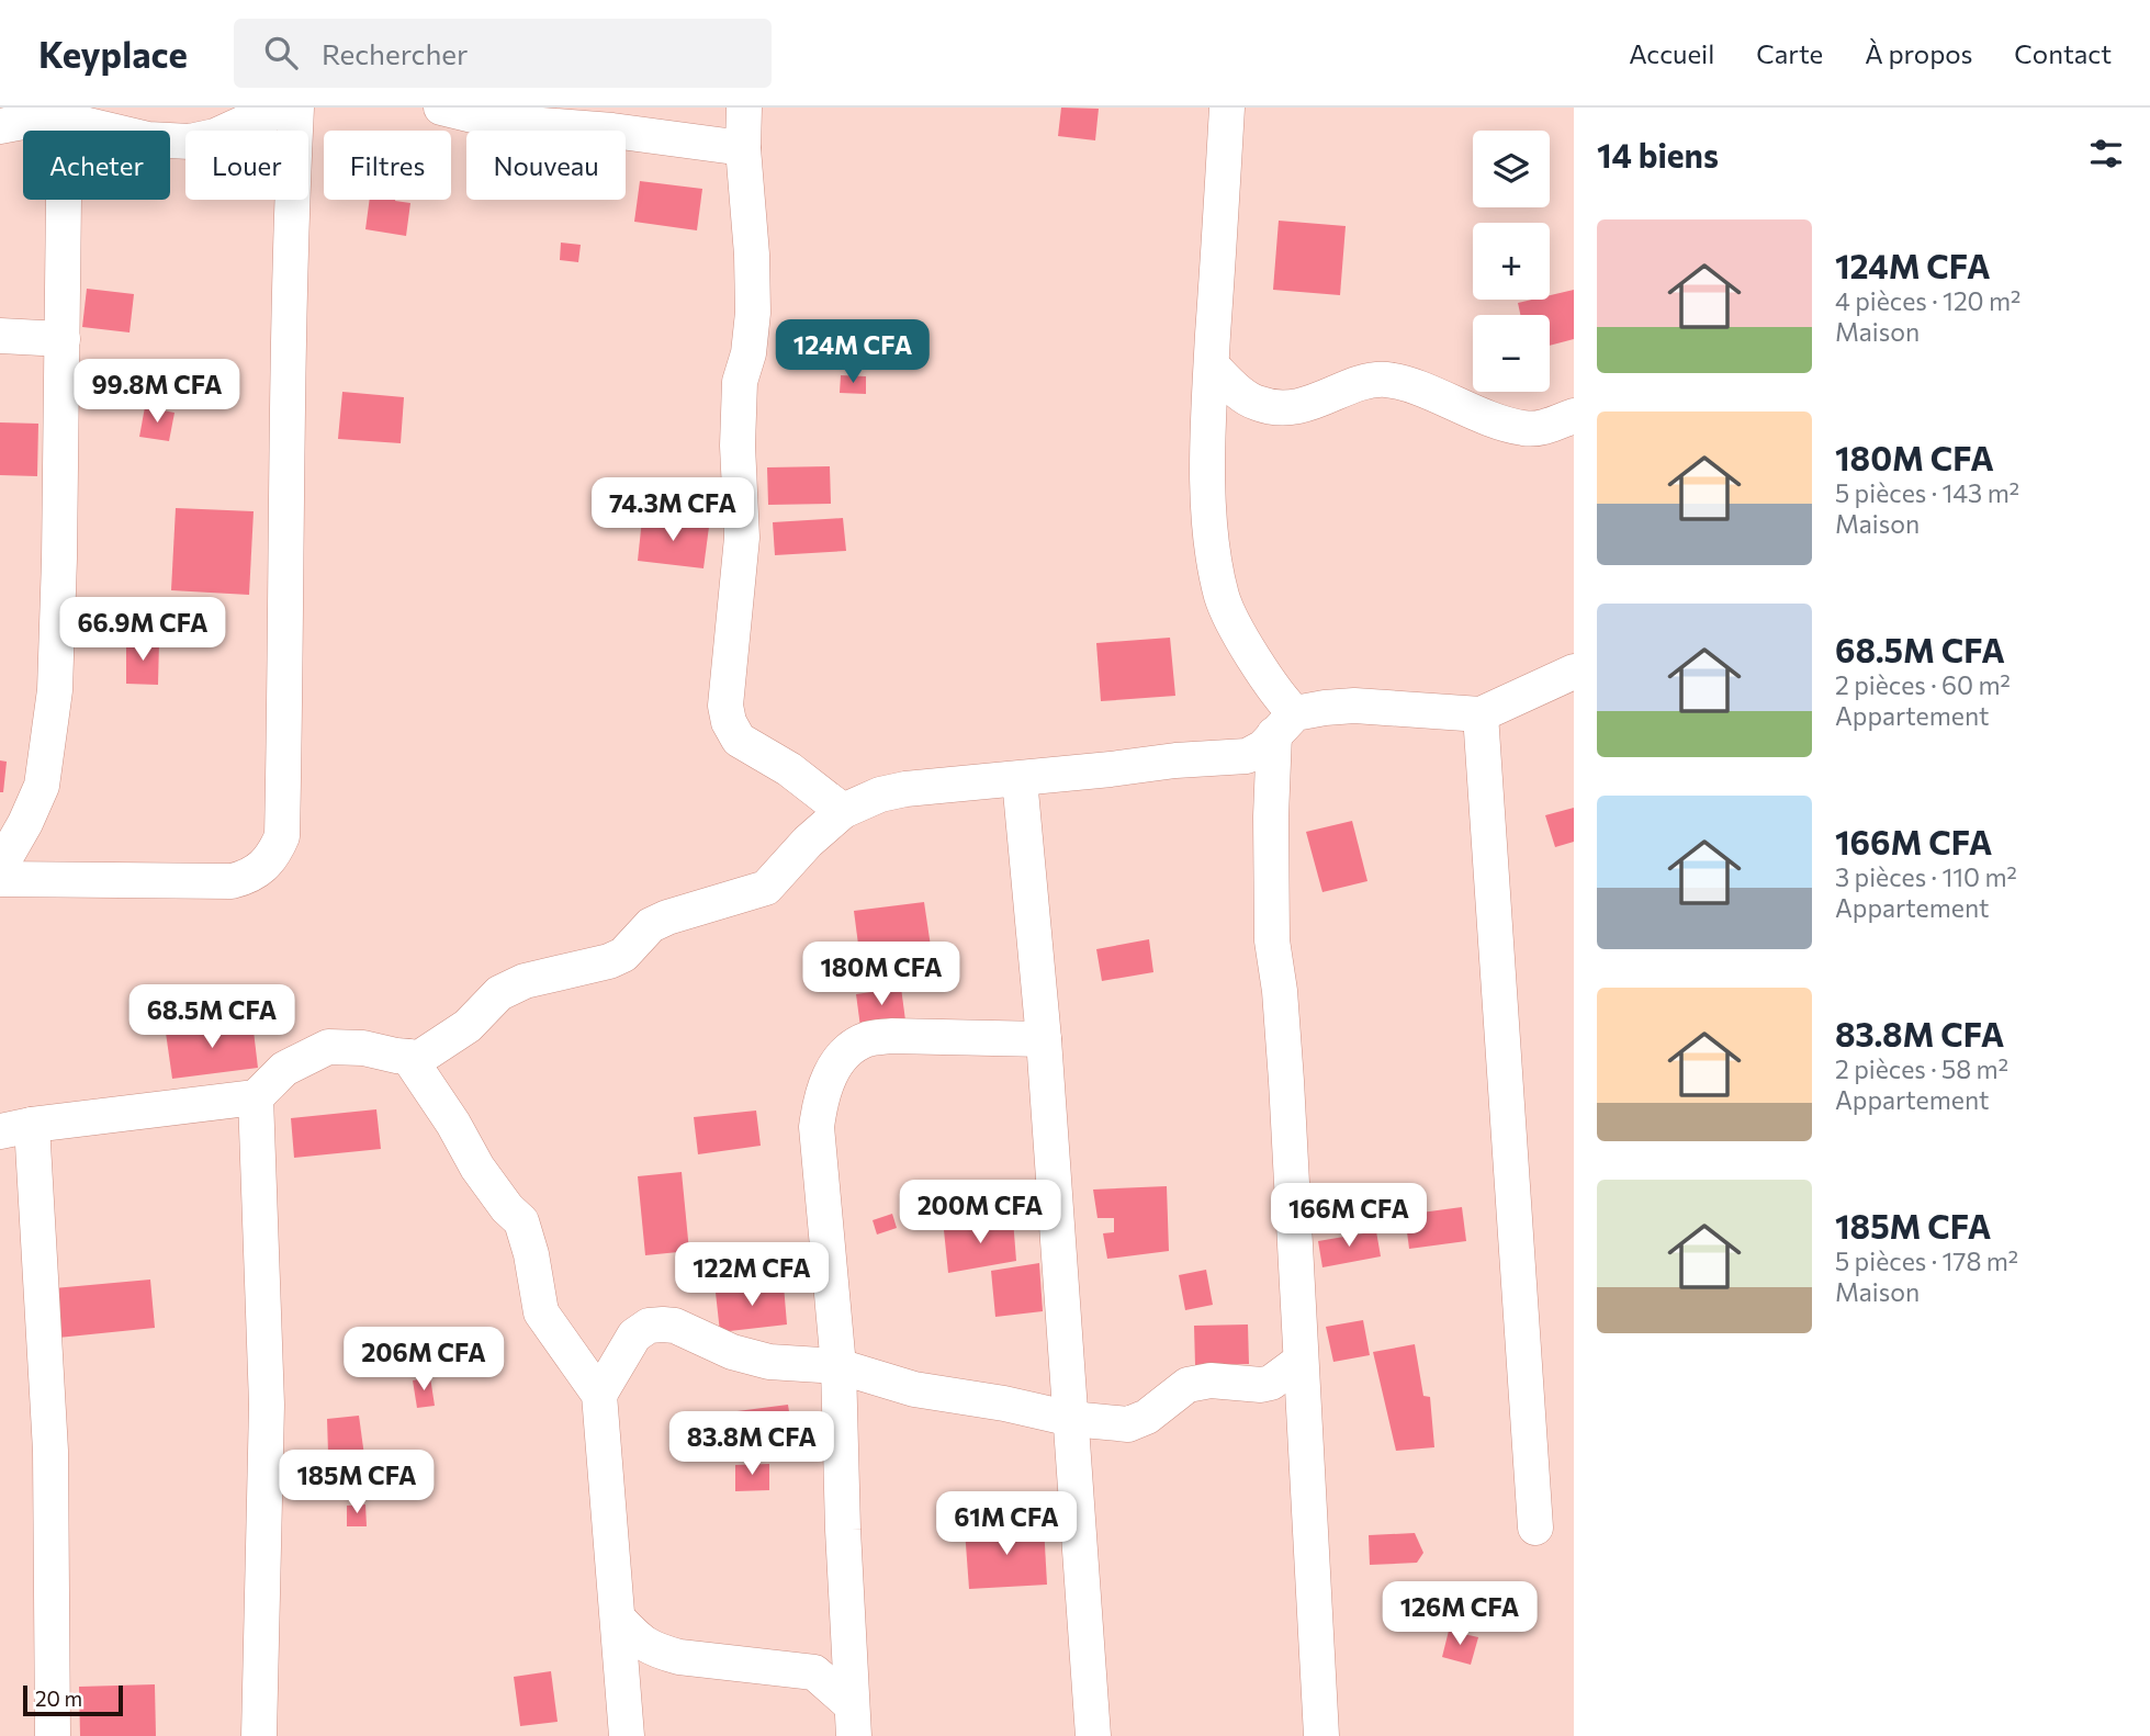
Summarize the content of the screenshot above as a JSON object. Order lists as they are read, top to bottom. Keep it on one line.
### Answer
{"scale_bar":"20 m","page":{"header":"Keyplace","search":"Rechercher","nav":["Accueil","Carte","À propos","Contact"],"heading":"14 biens","map_buttons":["+","−"],"chip":["Acheter","Louer","Filtres","Nouveau"],"list":[{"name":"124M CFA","note":"4 pièces · 120 m² · Maison"},{"name":"180M CFA","note":"5 pièces · 143 m² · Maison"},{"name":"68.5M CFA","note":"2 pièces · 60 m² · Appartement"},{"name":"166M CFA","note":"3 pièces · 110 m² · Appartement"},{"name":"83.8M CFA","note":"2 pièces · 58 m² · Appartement"},{"name":"185M CFA","note":"5 pièces · 178 m² · Maison"}],"price":["124M CFA","99.8M CFA","74.3M CFA","66.9M CFA","180M CFA","68.5M CFA","200M CFA","166M CFA","122M CFA","206M CFA","83.8M CFA","185M CFA","61M CFA","126M CFA"],"scale":"20 m"}}
